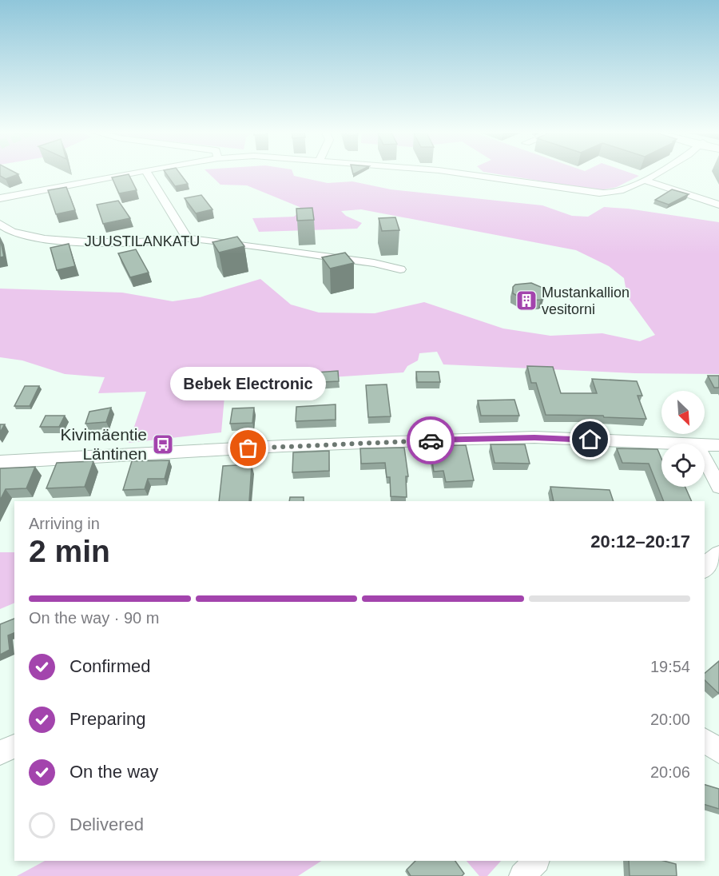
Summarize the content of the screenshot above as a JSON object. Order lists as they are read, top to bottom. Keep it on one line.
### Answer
{"streets":{"street":["JUUSTILANKATU"]},"places":{"building":["Mustankallion vesitorni"],"bus stop":["Kivimäentie Läntinen"],"other":["Bebek Electronic"]},"north":"bottom right","page":{"bubble":"Bebek Electronic","heading":["2 min","Arriving in","20:12–20:17"],"bar":"On the way · 90 m","list":[["Confirmed","19:54"],["Preparing","20:00"],["On the way","20:06"],"Delivered"]}}
